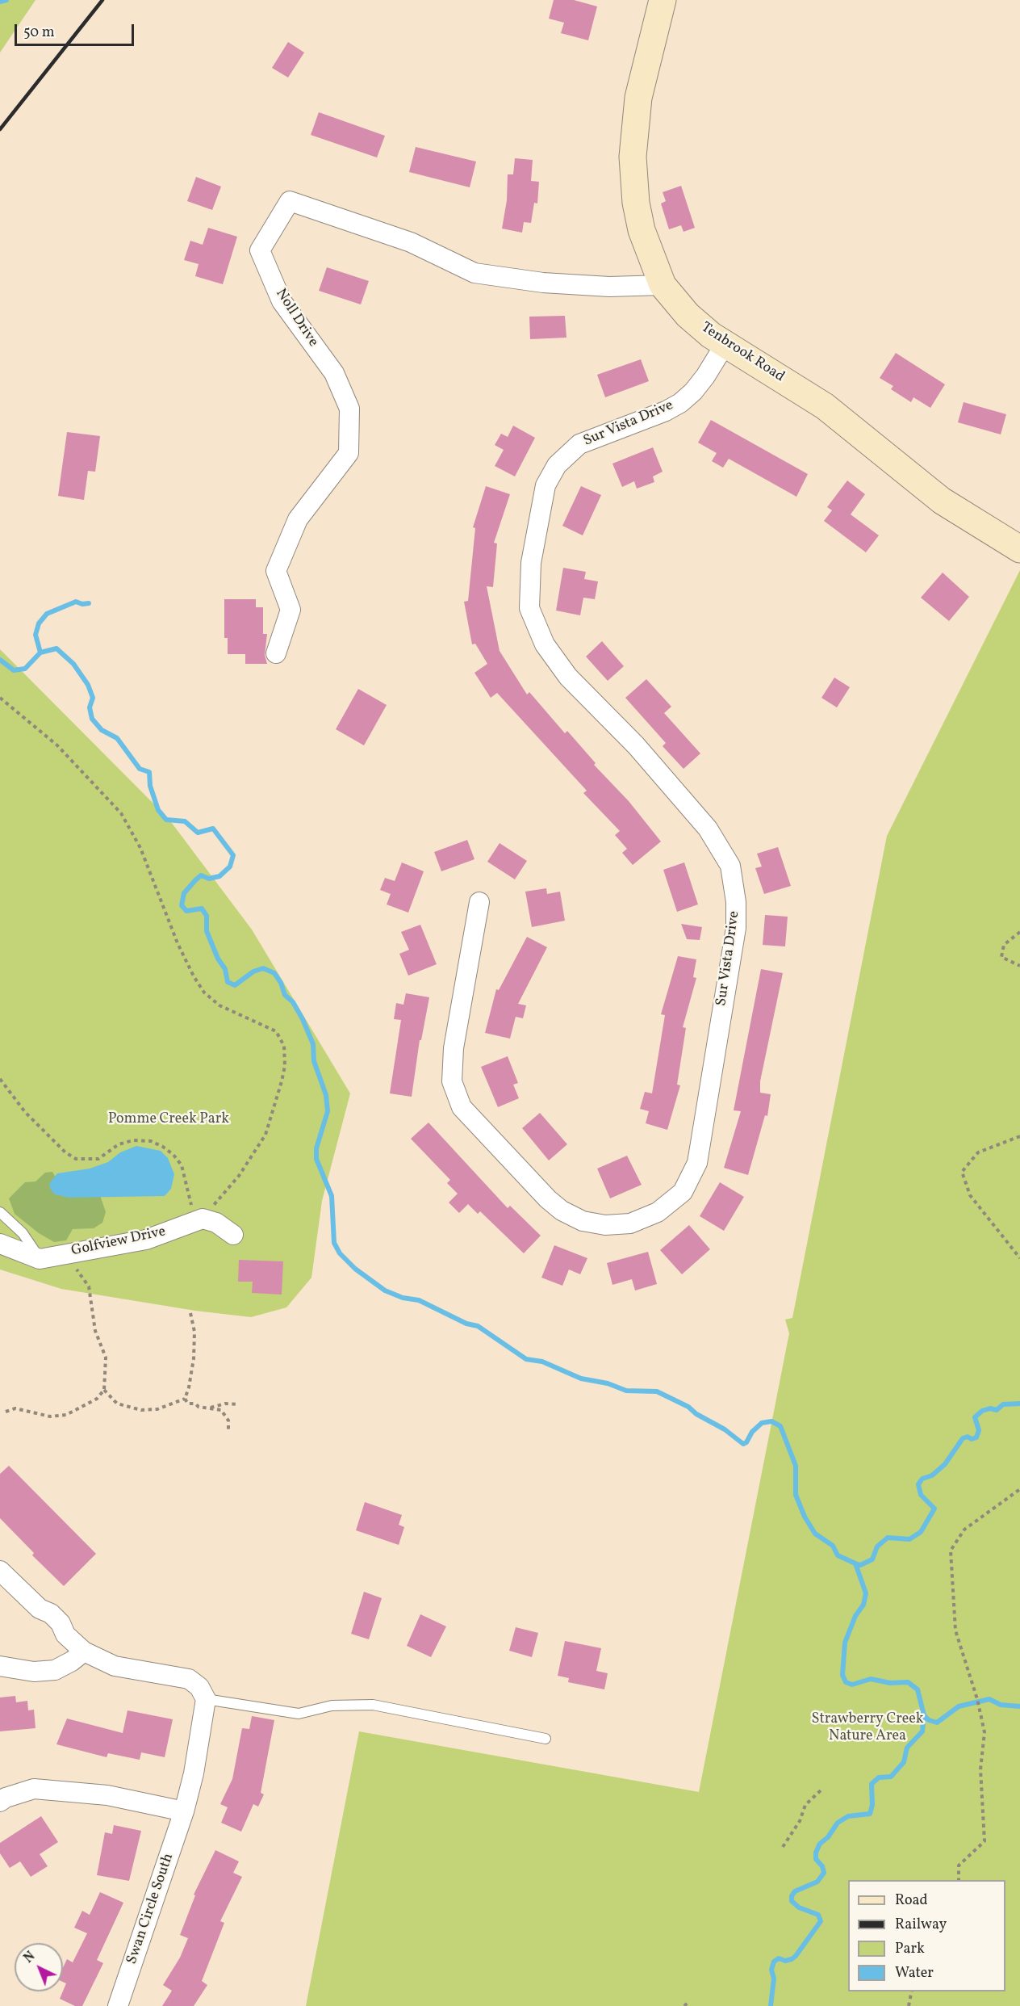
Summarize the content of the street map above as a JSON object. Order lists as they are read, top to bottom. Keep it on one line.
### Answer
{"streets":{"street":["Noll Drive","Tenbrook Road","Sur Vista Drive","Golfview Drive","Swan Circle South"]},"crossings":[["Noll Drive","Tenbrook Road"],["Tenbrook Road","Sur Vista Drive"]],"parks":["Pomme Creek Park","Strawberry Creek Nature Area"],"legend":["Road","Railway","Park","Water"],"scale_bar":"50 m","north":"top left"}
